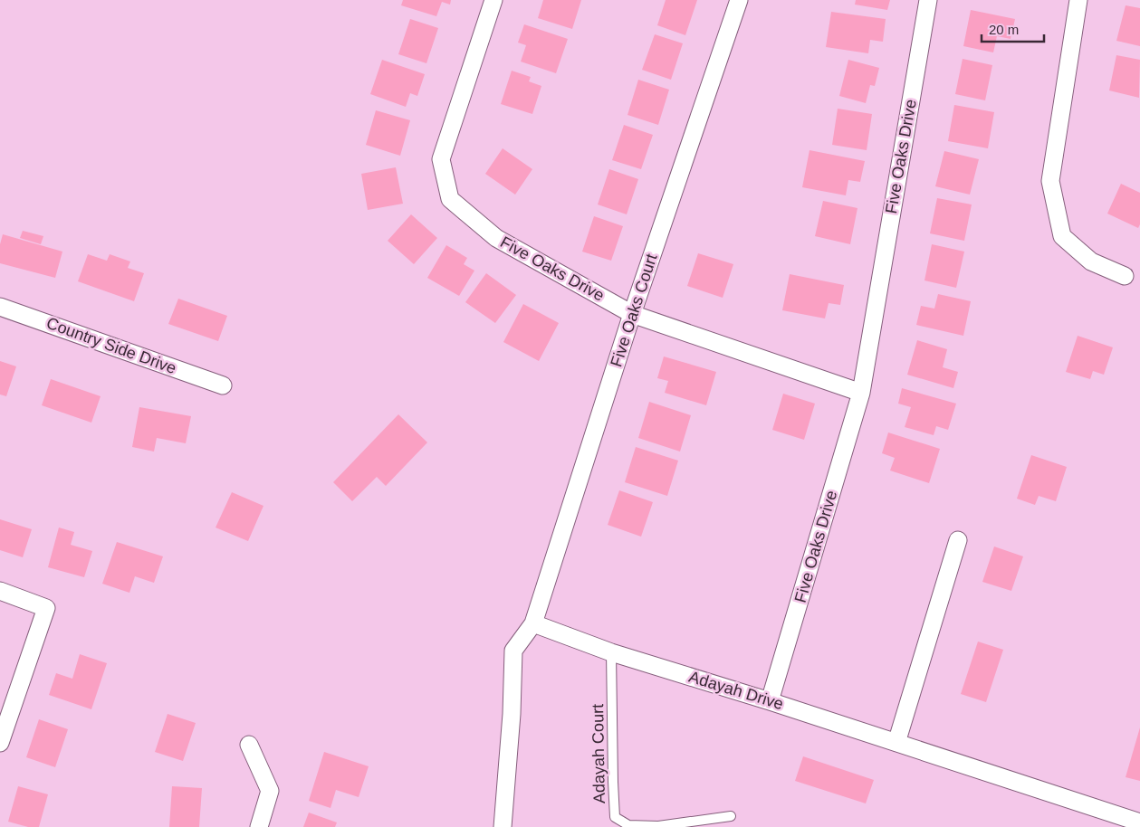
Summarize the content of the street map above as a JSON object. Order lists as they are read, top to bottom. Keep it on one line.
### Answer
{"streets":{"street":["Five Oaks Drive","Five Oaks Court","Country Side Drive","Adayah Drive"],"lane":["Adayah Court"]},"crossings":[["Five Oaks Drive","Five Oaks Court"],["Five Oaks Drive","Adayah Drive"],["Five Oaks Court","Adayah Drive"],["Adayah Drive","Adayah Court"]],"scale_bar":"20 m"}
